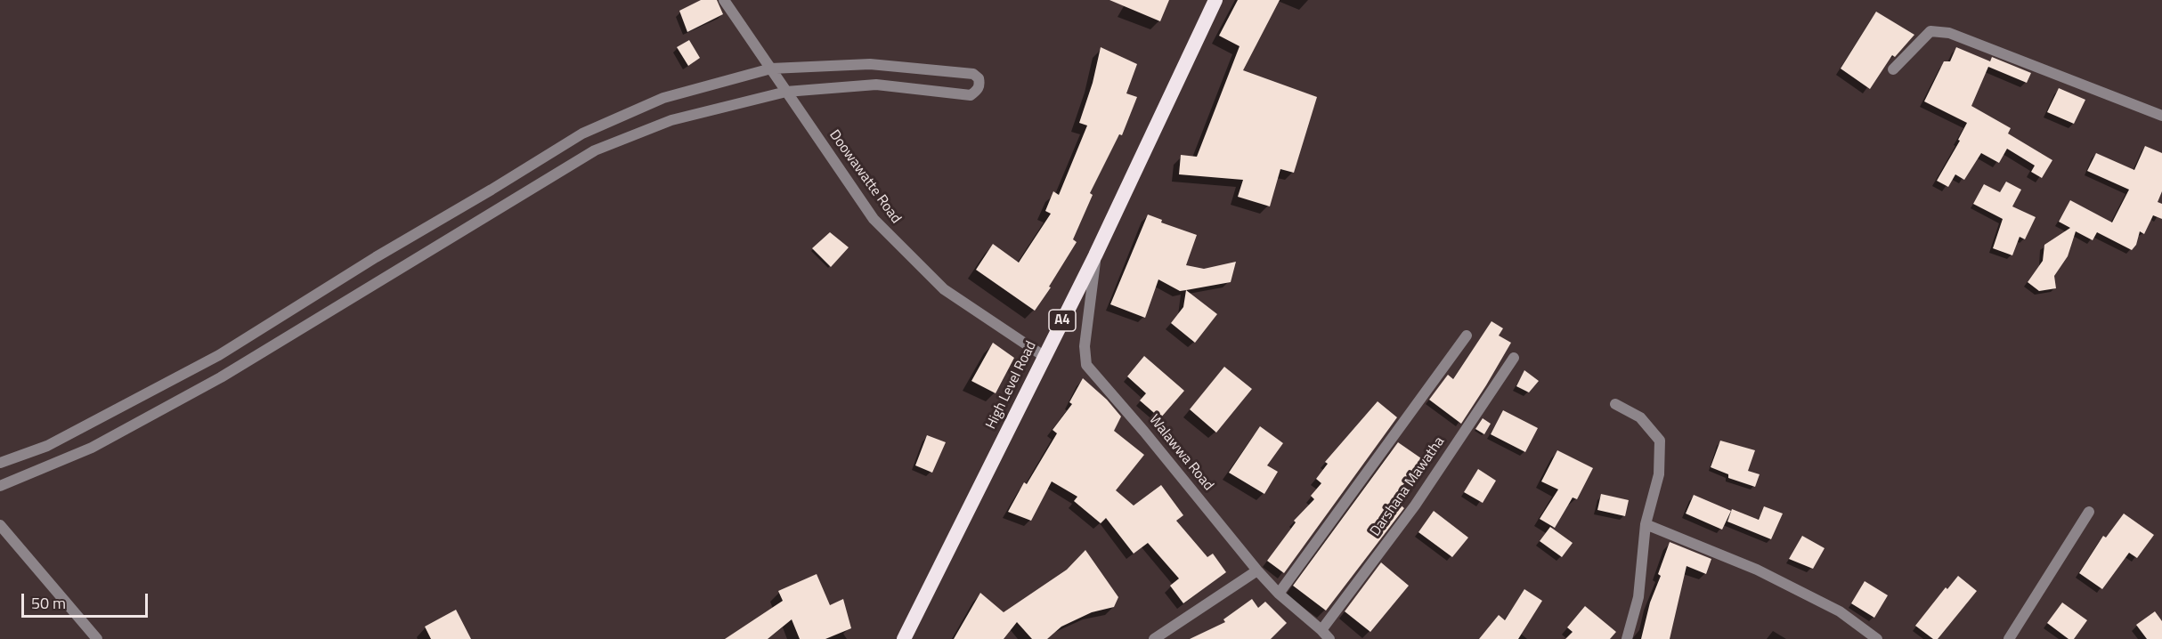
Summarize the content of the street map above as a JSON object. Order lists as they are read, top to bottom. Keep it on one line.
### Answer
{"streets":{"highway":["A4","High Level Road"],"street":["Doowawatte Road","Walawwa Road","Darshana Mawatha"]},"crossings":[["Doowawatte Road","High Level Road"],["High Level Road","Walawwa Road"],["Walawwa Road","Darshana Mawatha"]],"scale_bar":"50 m"}
